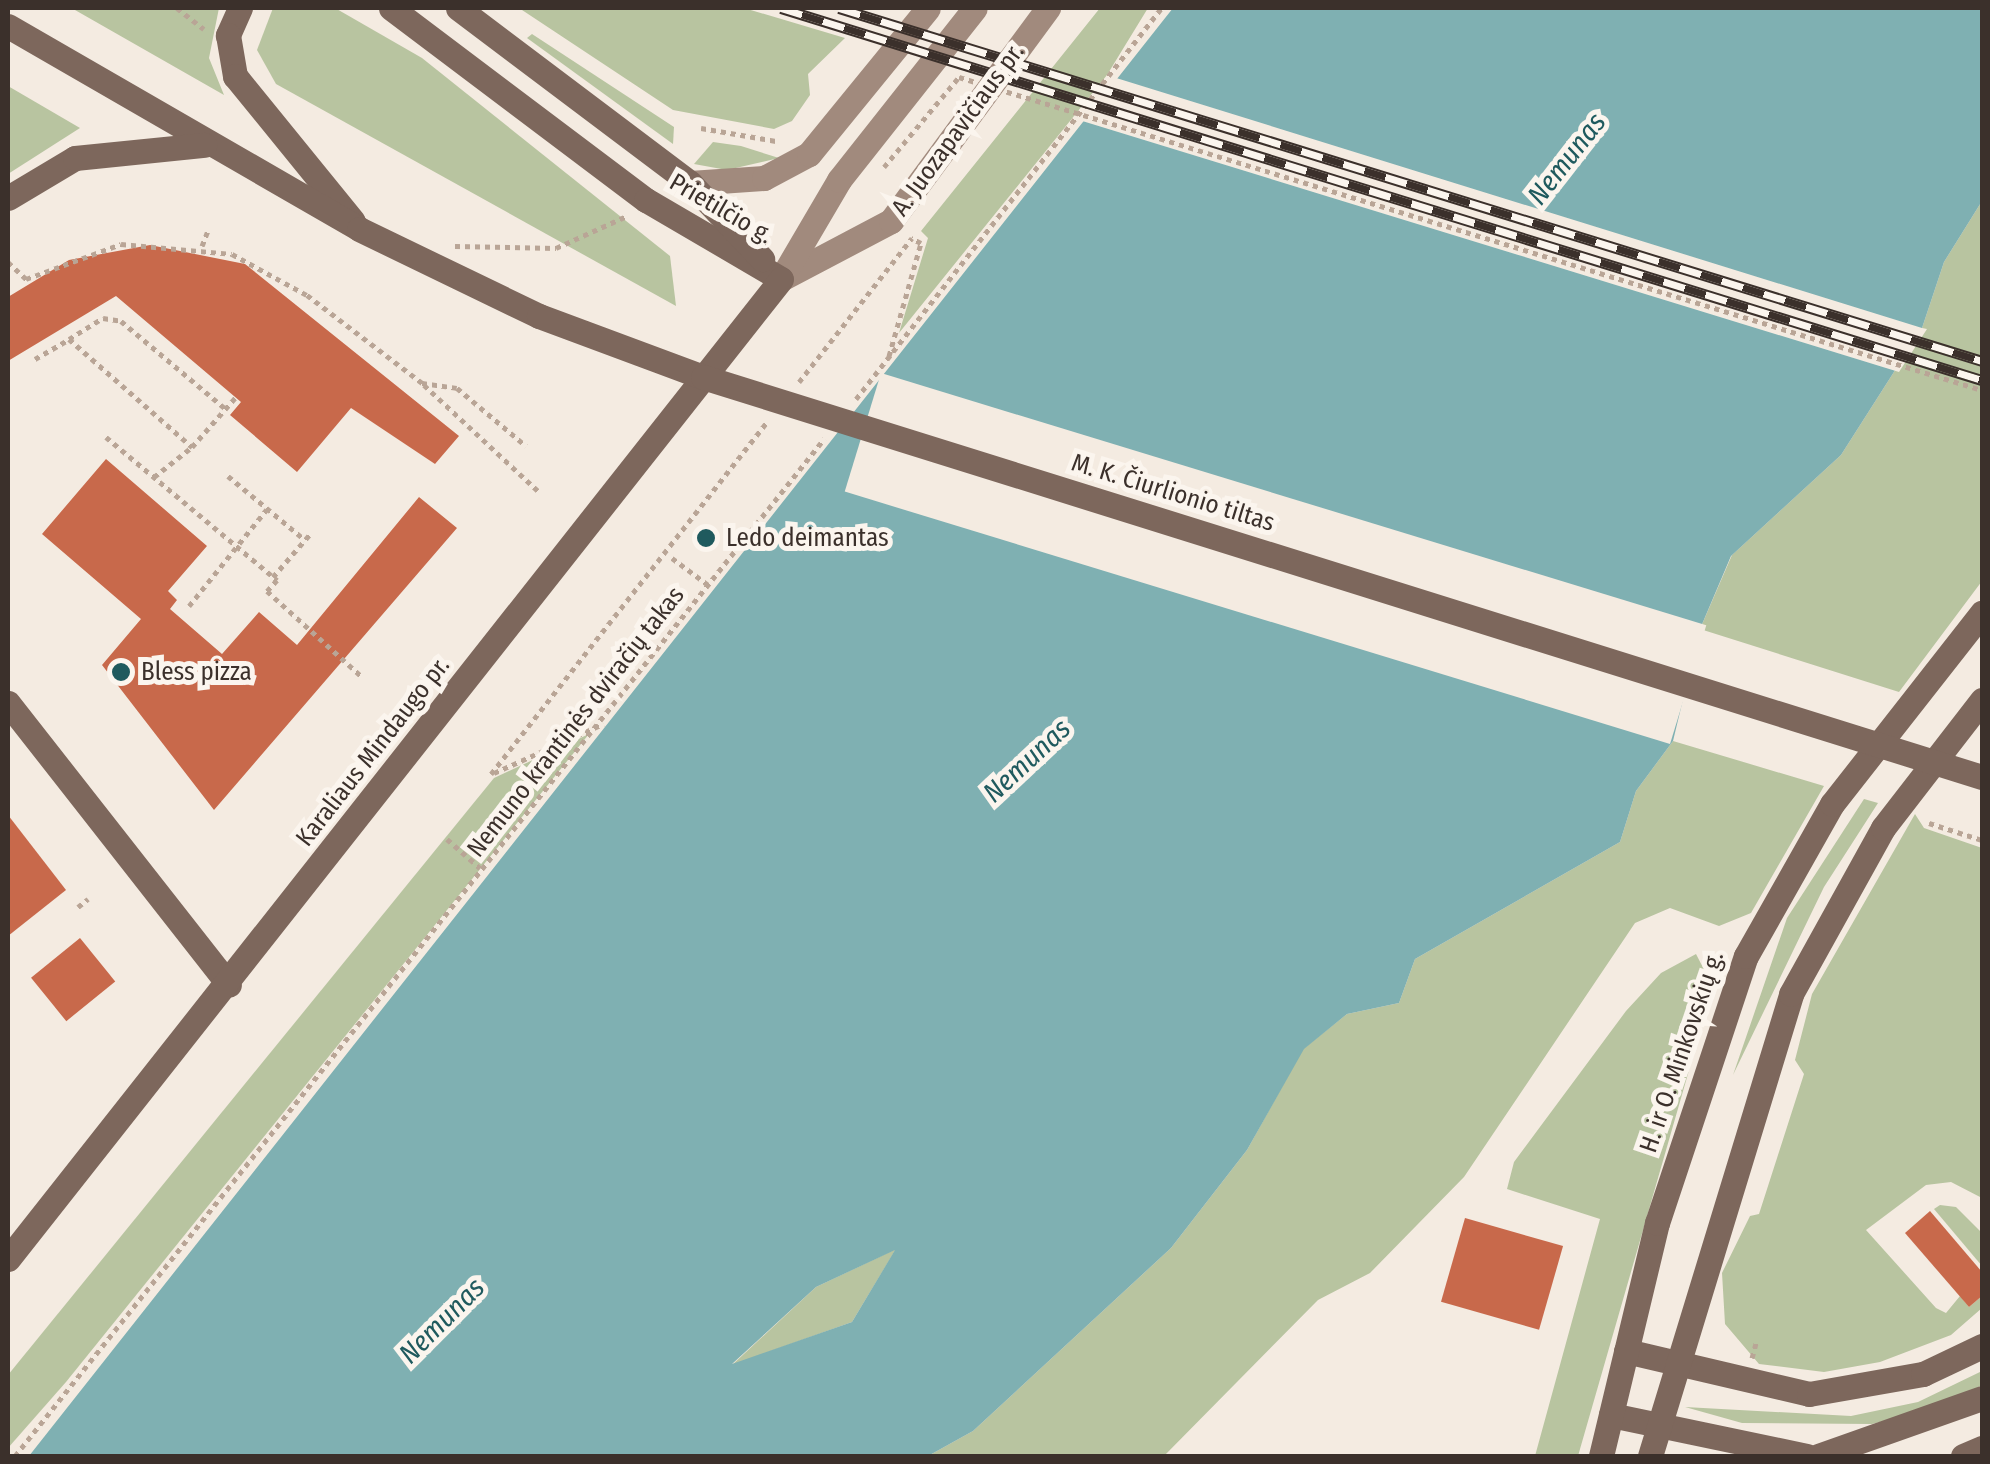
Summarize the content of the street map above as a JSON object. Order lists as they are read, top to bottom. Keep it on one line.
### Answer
{"streets":{"main road":["A. Juozapavičiaus pr.","Prietilčio g.","M. K. Čiurlionio tiltas","Karaliaus Mindaugo pr.","H. ir O. Minkovskių g."],"path":["Nemuno krantinės dviračių takas"]},"crossings":[["A. Juozapavičiaus pr.","Prietilčio g."],["A. Juozapavičiaus pr.","Karaliaus Mindaugo pr."],["Prietilčio g.","Karaliaus Mindaugo pr."]],"water":["Nemunas"],"places":["Ledo deimantas","Bless pizza"]}
